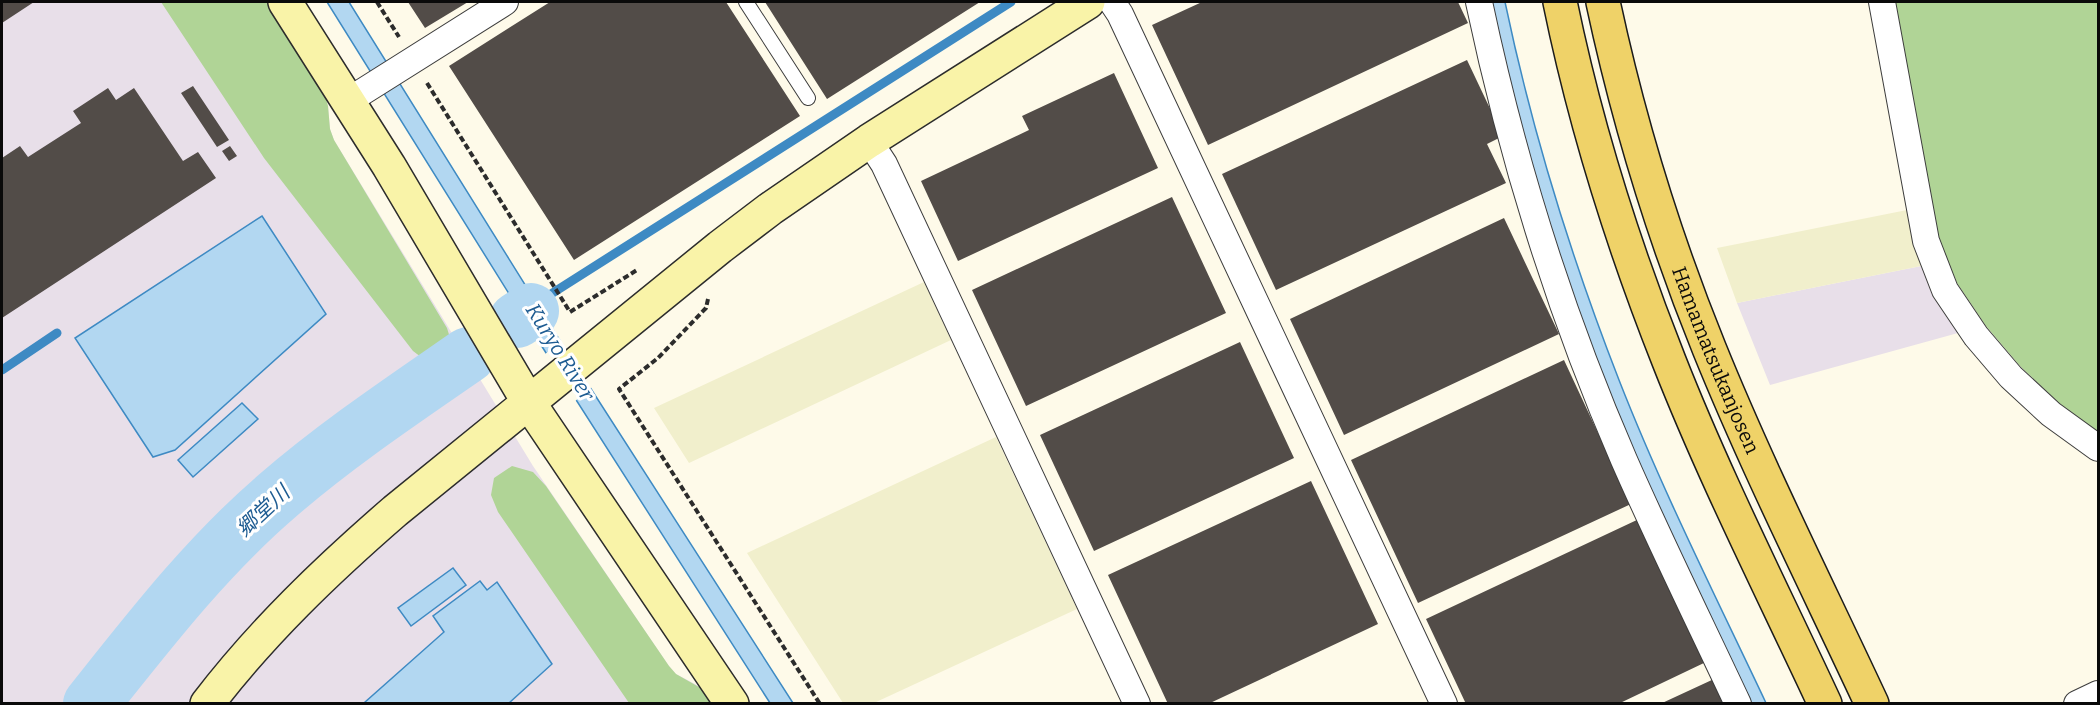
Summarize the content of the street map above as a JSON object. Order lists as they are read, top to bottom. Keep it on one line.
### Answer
{"streets":{"main road":["Hamamatsukanjosen"]},"water":["Kuryo River","郷堂川"]}
